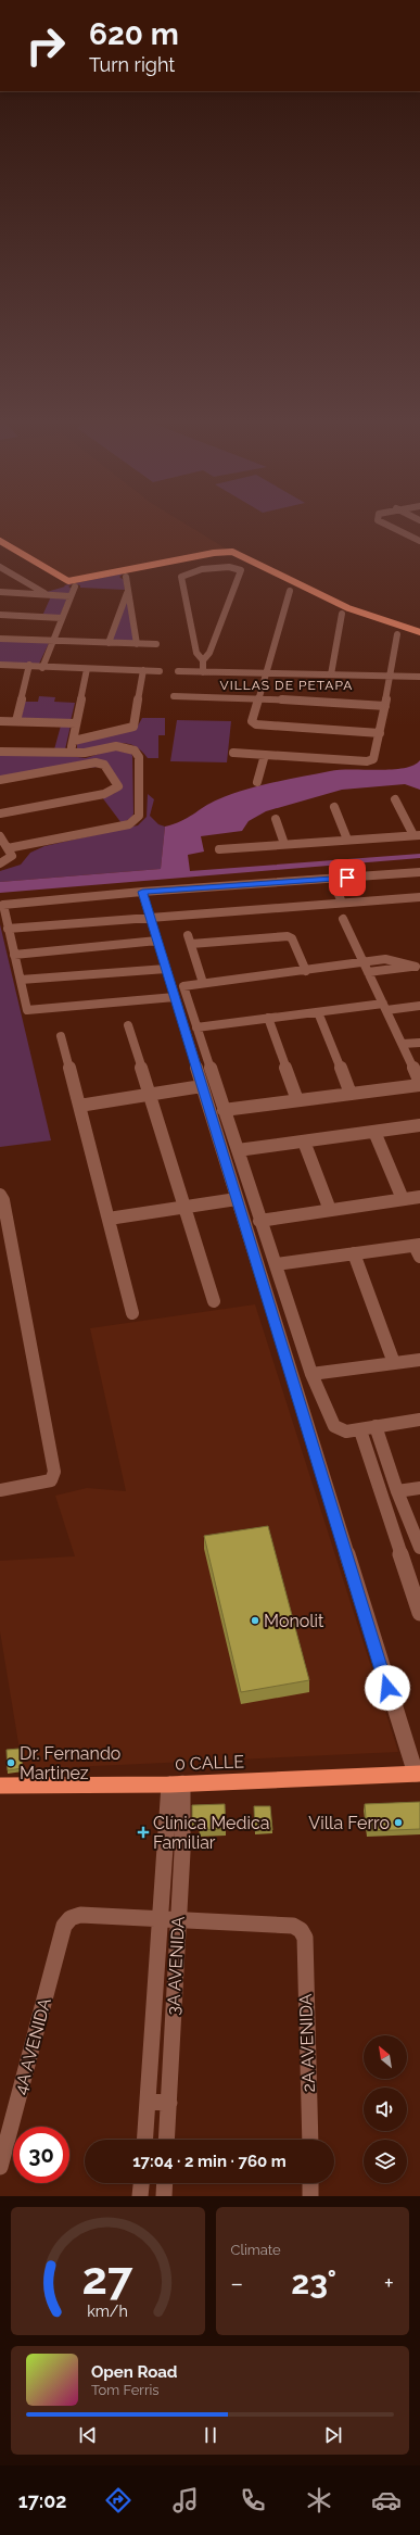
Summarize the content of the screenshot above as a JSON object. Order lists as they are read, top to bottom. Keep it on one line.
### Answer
{"streets":{"main road":["0 CALLE"],"street":["3A AVENIDA","2A AVENIDA","4A AVENIDA"]},"crossings":[["0 CALLE","3A AVENIDA"],["3A AVENIDA","2A AVENIDA"],["3A AVENIDA","4A AVENIDA"]],"districts":["VILLAS DE PETAPA"],"places":{"other":["Monolit","Dr. Fernando Martinez","Villa Ferro"],"health":["Clínica Medica Familiar"]},"north":"top left","page":{"turn":["620 m","Turn right"],"limit":"30","trip":"17:04 · 2 min · 760 m","tile":"Climate","heat":["−","23°","+"],"song":["Open Road","Tom Ferris"],"tabs":"17:02","gauge":["27","km/h"]}}
